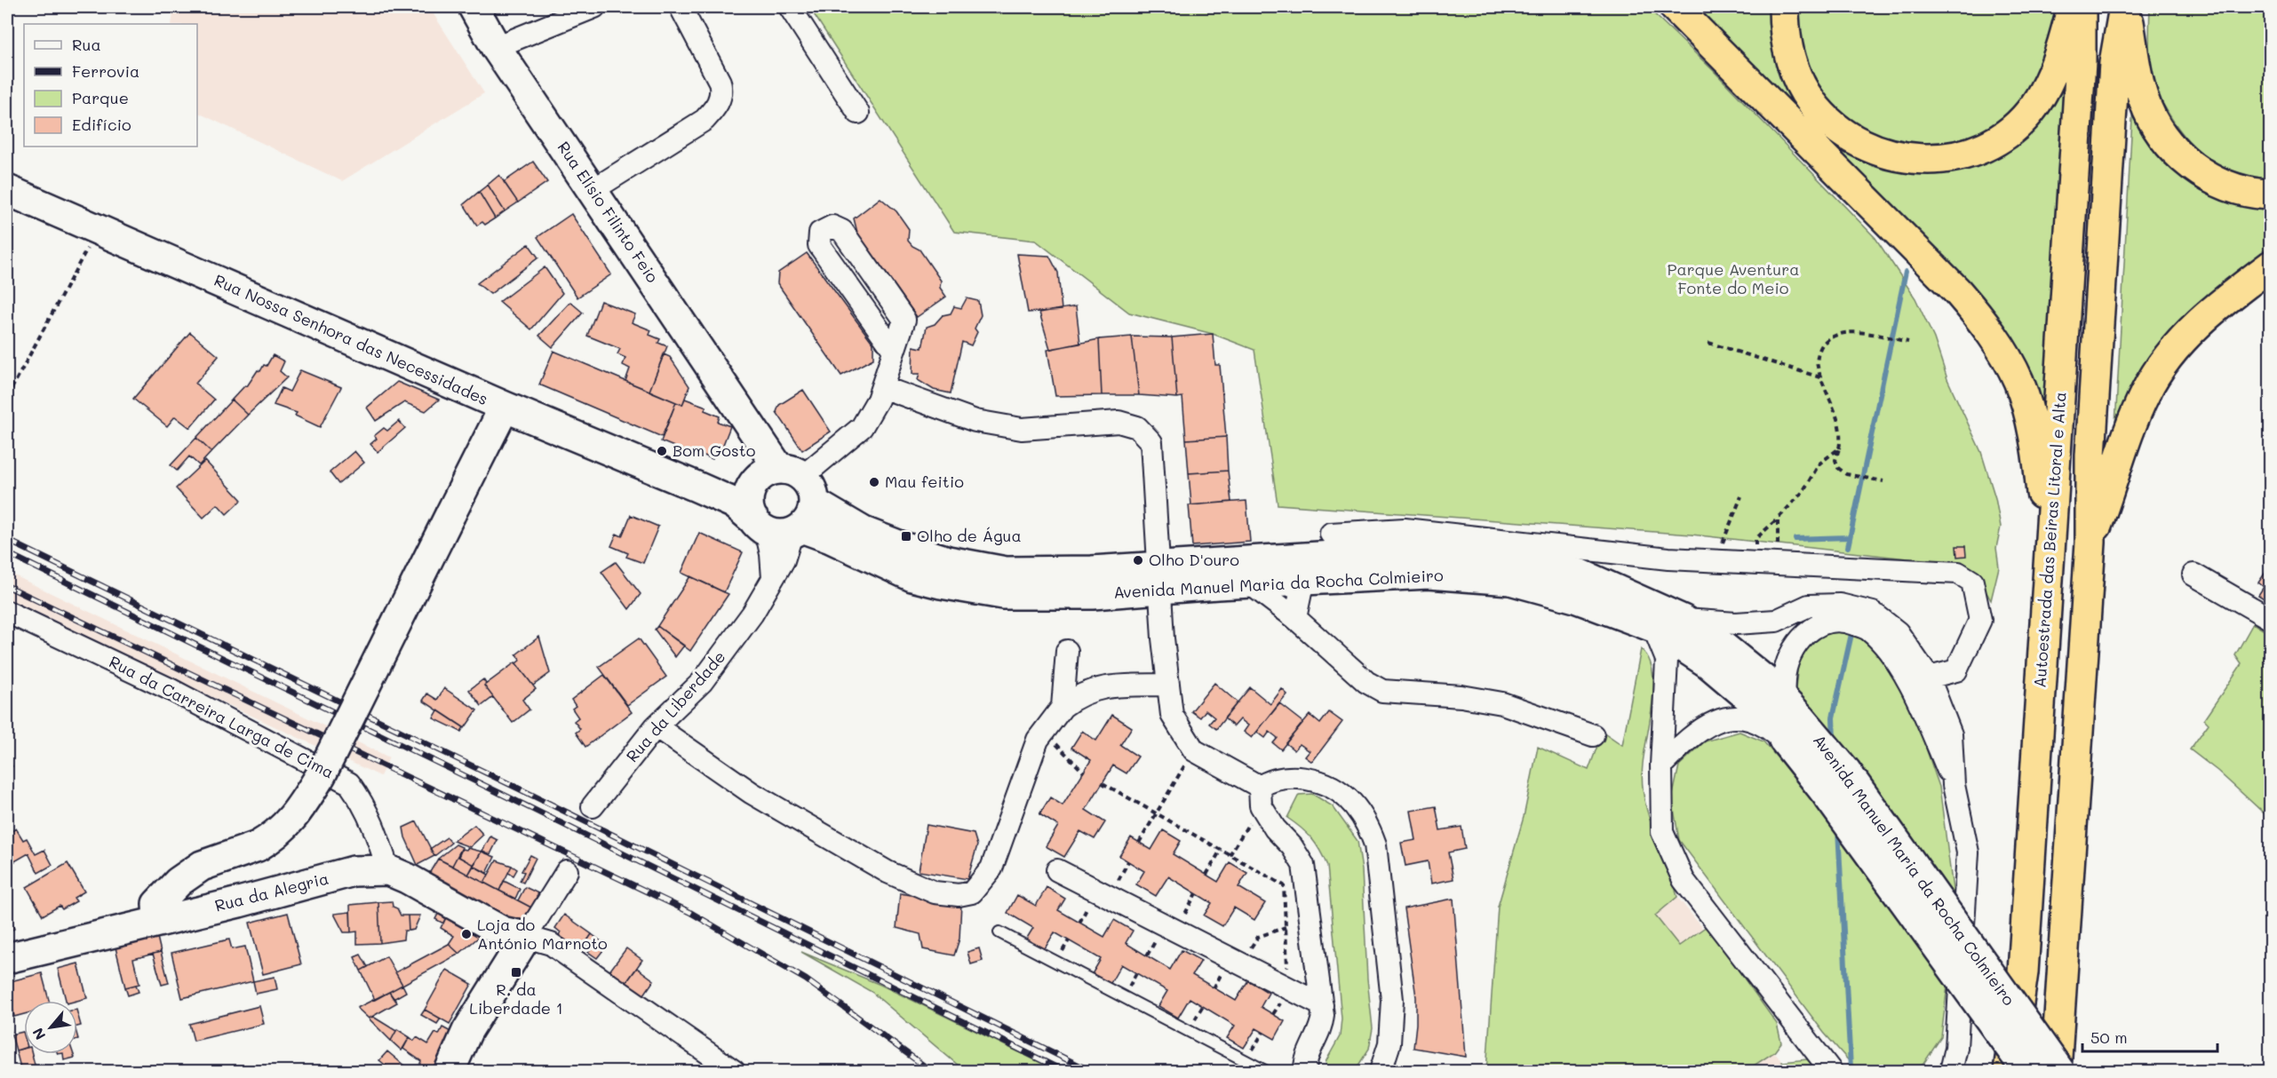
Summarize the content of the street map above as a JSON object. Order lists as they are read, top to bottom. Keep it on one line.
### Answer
{"streets":{"highway":["Autoestrada das Beiras Litoral e Alta"],"main road":["Rua Elísio Filinto Feio","Rua Nossa Senhora das Necessidades","Avenida Manuel Maria da Rocha Colmieiro","Rua da Alegria"],"street":["Rua da Liberdade","Rua da Carreira Larga de Cima"]},"crossings":[["Rua Elísio Filinto Feio","Rua Nossa Senhora das Necessidades"],["Rua Elísio Filinto Feio","Avenida Manuel Maria da Rocha Colmieiro"],["Rua Elísio Filinto Feio","Rua da Liberdade"],["Rua Nossa Senhora das Necessidades","Avenida Manuel Maria da Rocha Colmieiro"],["Rua Nossa Senhora das Necessidades","Rua da Liberdade"],["Autoestrada das Beiras Litoral e Alta","Avenida Manuel Maria da Rocha Colmieiro"],["Avenida Manuel Maria da Rocha Colmieiro","Rua da Liberdade"],["Rua da Carreira Larga de Cima","Rua da Alegria"]],"parks":["Parque Aventura Fonte do Meio"],"places":{"other":["Bom Gosto","Mau feitio","Olho D'ouro","Loja do António Marnoto"],"transit":["Olho de Água","R. da Liberdade 1"]},"legend":["Rua","Ferrovia","Parque","Edifício"],"scale_bar":"50 m","north":"bottom left"}
